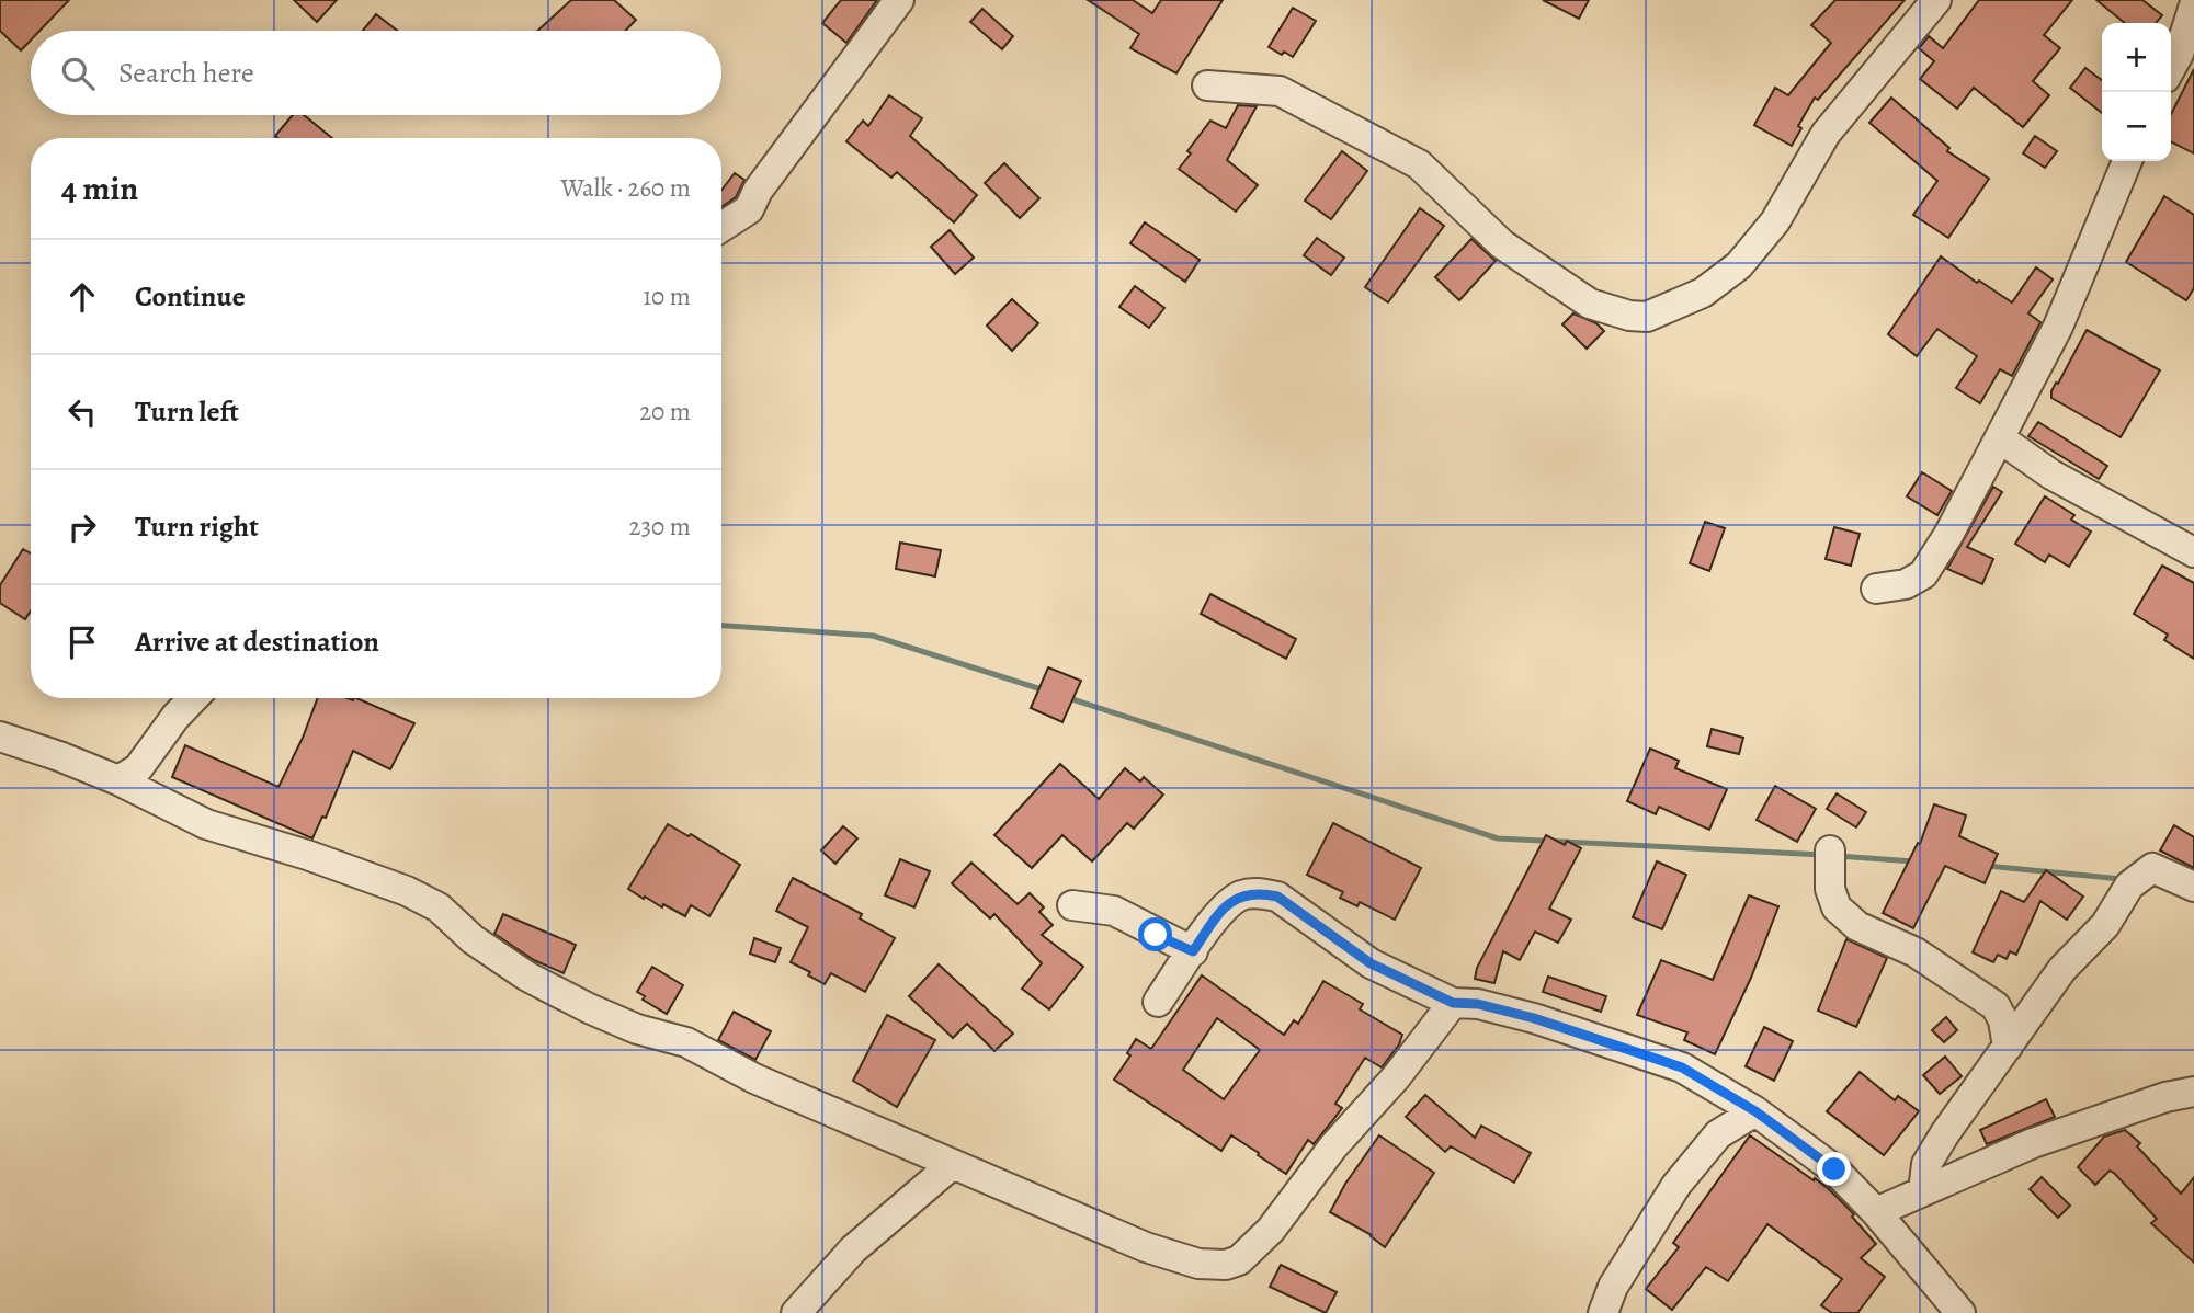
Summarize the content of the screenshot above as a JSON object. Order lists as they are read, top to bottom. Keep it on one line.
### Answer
{"page":{"map_buttons":["+","−"],"search":"Search here","heading":["4 min","Walk · 260 m"],"list":[["Continue","10 m"],["Turn left","20 m"],["Turn right","230 m"],"Arrive at destination"]}}
